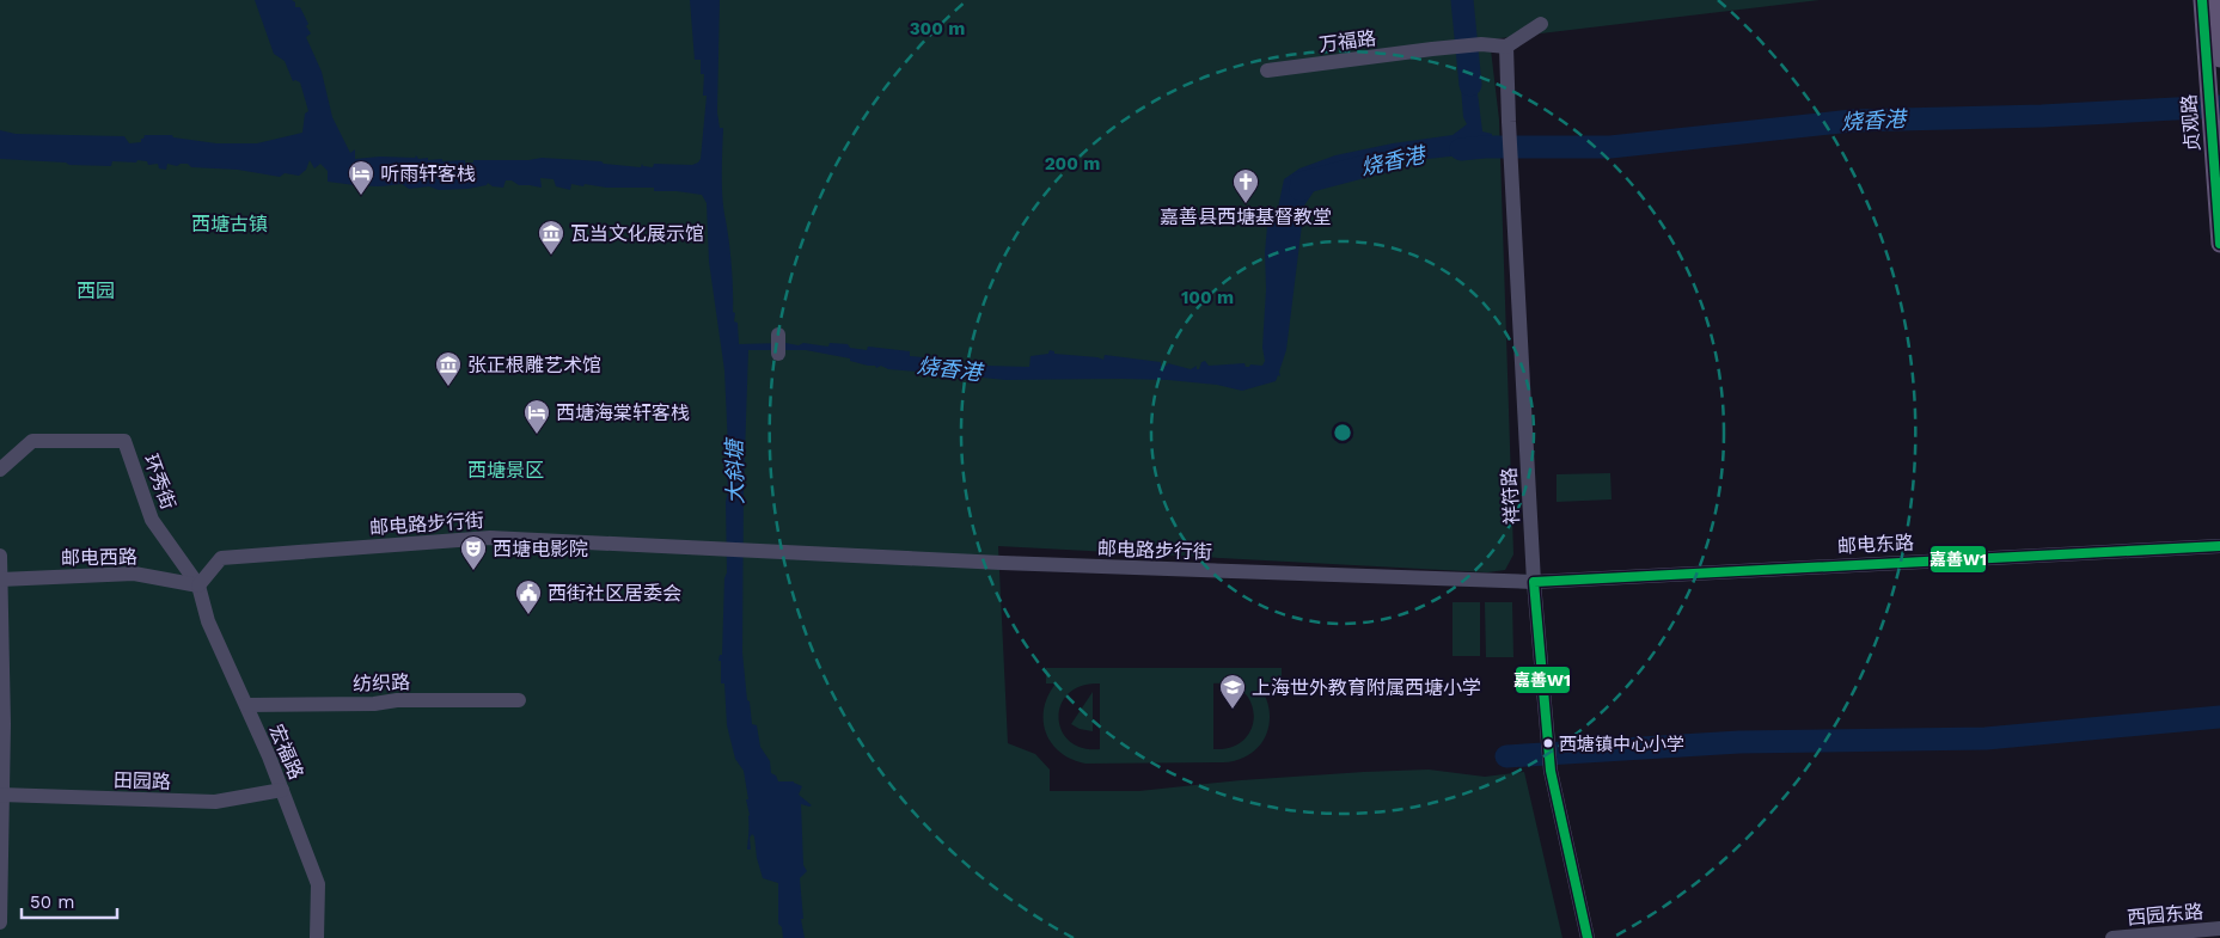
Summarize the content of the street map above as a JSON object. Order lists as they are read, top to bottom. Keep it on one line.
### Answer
{"streets":{"main road":["贞观路"],"street":["万福路","环秀街","祥符路","邮电路步行街","邮电东路","邮电西路","纺织路","宏福路","田园路","西园东路"]},"crossings":[["万福路","祥符路"],["环秀街","邮电路步行街"],["环秀街","邮电西路"],["环秀街","宏福路"],["祥符路","邮电路步行街"],["祥符路","邮电东路"],["邮电路步行街","邮电东路"],["邮电路步行街","邮电西路"],["邮电路步行街","宏福路"],["邮电西路","宏福路"],["纺织路","宏福路"],["宏福路","田园路"]],"water":["烧香港","大斜塘"],"parks":["西塘古镇","西园","西塘景区"],"places":{"hotel":["听雨轩客栈","西塘海棠轩客栈"],"church":["嘉善县西塘基督教堂"],"museum":["瓦当文化展示馆","张正根雕艺术馆"],"theatre":["西塘电影院"],"public building":["西街社区居委会"],"school or university":["上海世外教育附属西塘小学"],"other":["西塘镇中心小学"]},"lines":["transit line 嘉善W1"],"scale_bar":"50 m","rings":["300 m","200 m","100 m"]}
